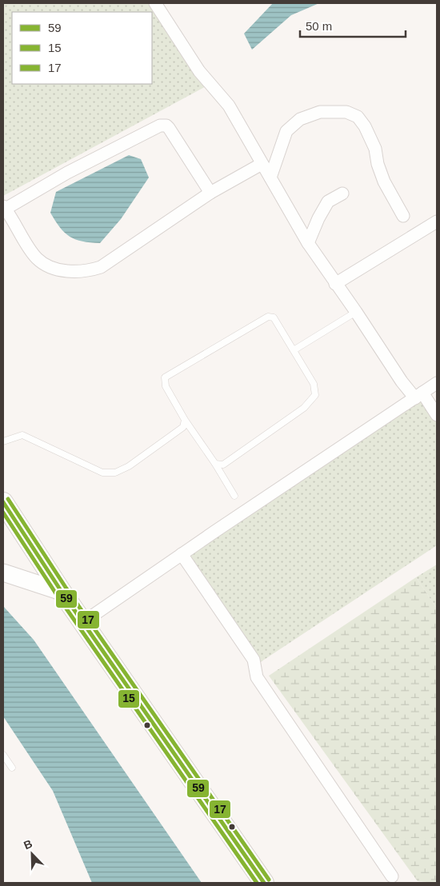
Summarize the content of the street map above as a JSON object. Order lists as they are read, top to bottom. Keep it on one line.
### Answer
{"lines":["transit line 17","transit line 59","transit line 15"],"legend":["59","15","17"],"scale_bar":"50 m","north":"top left"}
